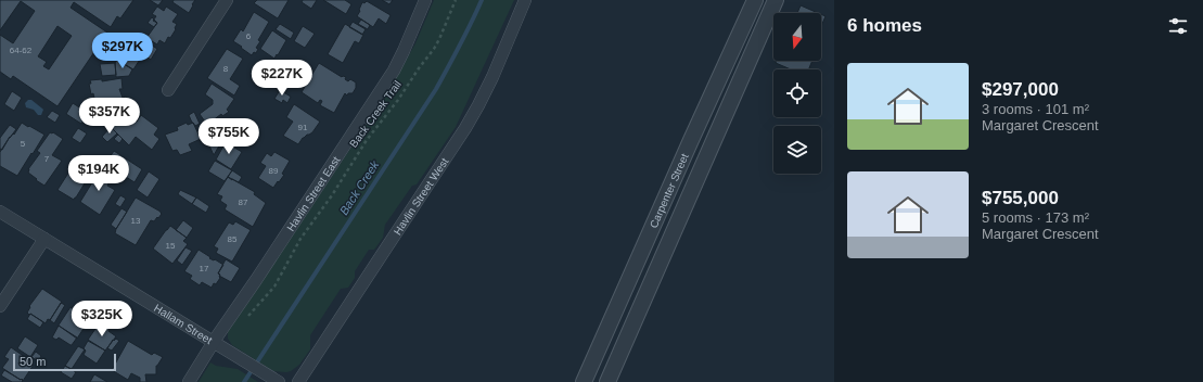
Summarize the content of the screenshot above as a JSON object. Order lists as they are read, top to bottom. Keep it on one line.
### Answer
{"streets":{"street":["Carpenter Street","Havlin Street East","Havlin Street West","Hallam Street"],"path":["Back Creek Trail"]},"crossings":[["Havlin Street East","Hallam Street"]],"water":["Back Creek"],"house_numbers":["6","64-62","8","91","5","7","89","87","13","85","15","17"],"scale_bar":"50 m","north":"bottom","page":{"heading":"6 homes","price":["$297K","$227K","$357K","$755K","$194K","$325K"],"list":[{"name":"$297,000","note":"3 rooms · 101 m² · Margaret Crescent"},{"name":"$755,000","note":"5 rooms · 173 m² · Margaret Crescent"}],"scale":"50 m"}}
